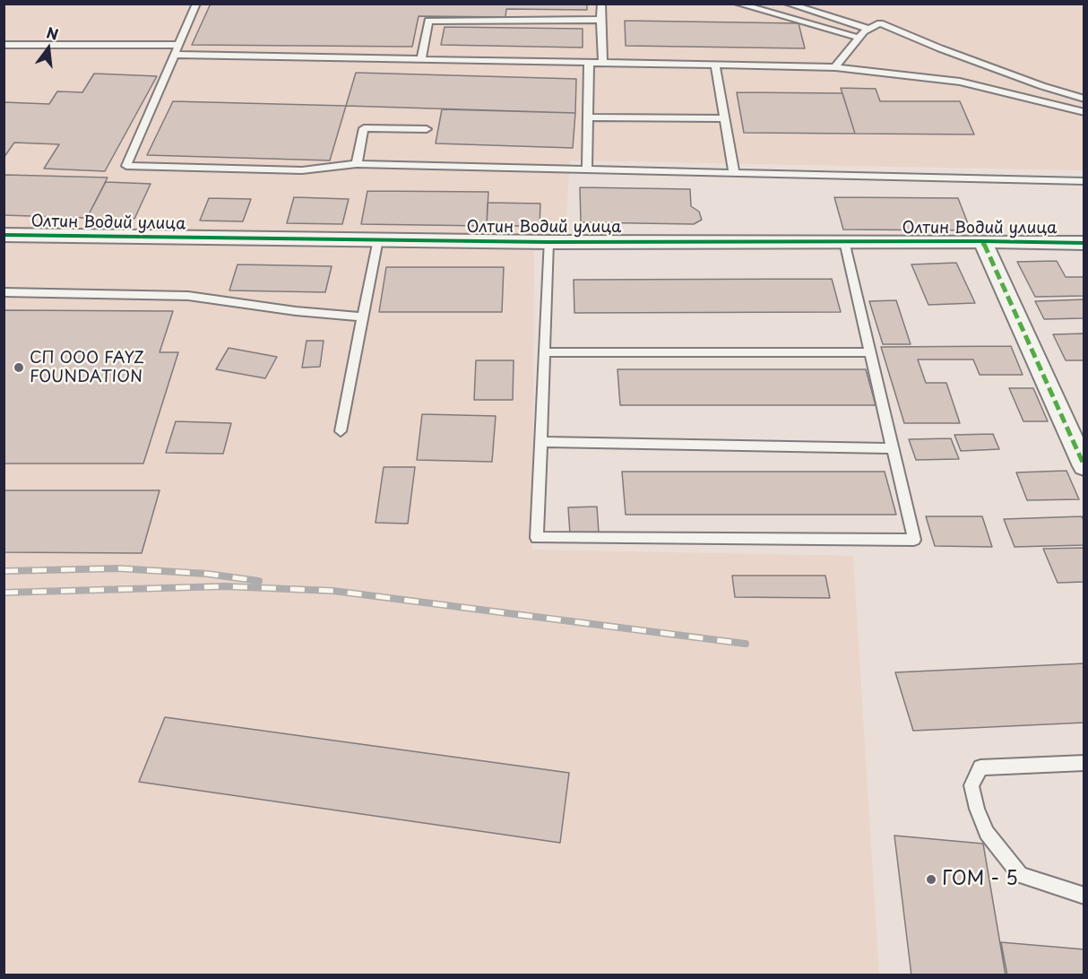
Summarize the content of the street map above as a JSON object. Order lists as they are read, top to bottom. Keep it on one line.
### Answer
{"streets":{"street":["Олтин Водий улица"]},"places":["СП ООО FAYZ FOUNDATION","ГОМ - 5"],"north":"top"}
